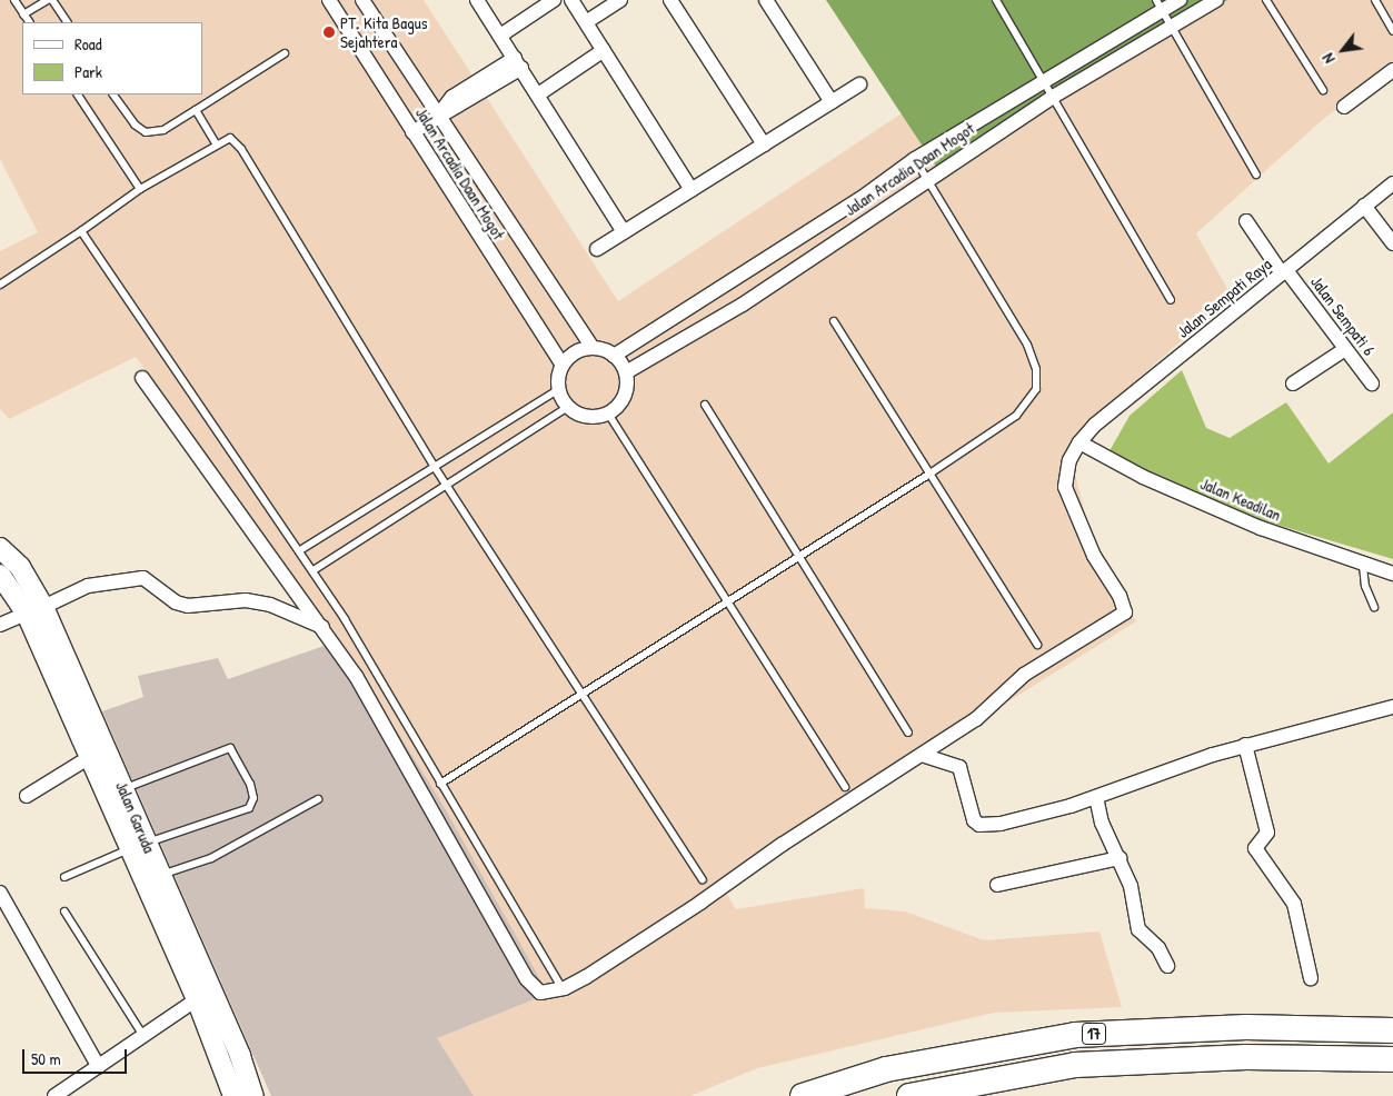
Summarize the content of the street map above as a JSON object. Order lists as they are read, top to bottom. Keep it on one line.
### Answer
{"streets":{"highway":["17"],"main road":["Jalan Garuda"],"street":["Jalan Arcadia Daan Mogot","Jalan Sempati Raya","Jalan Sempati 6","Jalan Keadilan"]},"crossings":[["Jalan Sempati Raya","Jalan Sempati 6"],["Jalan Sempati Raya","Jalan Keadilan"]],"places":["PT. Kita Bagus Sejahtera"],"legend":["Road","Park"],"scale_bar":"50 m","north":"bottom left"}
